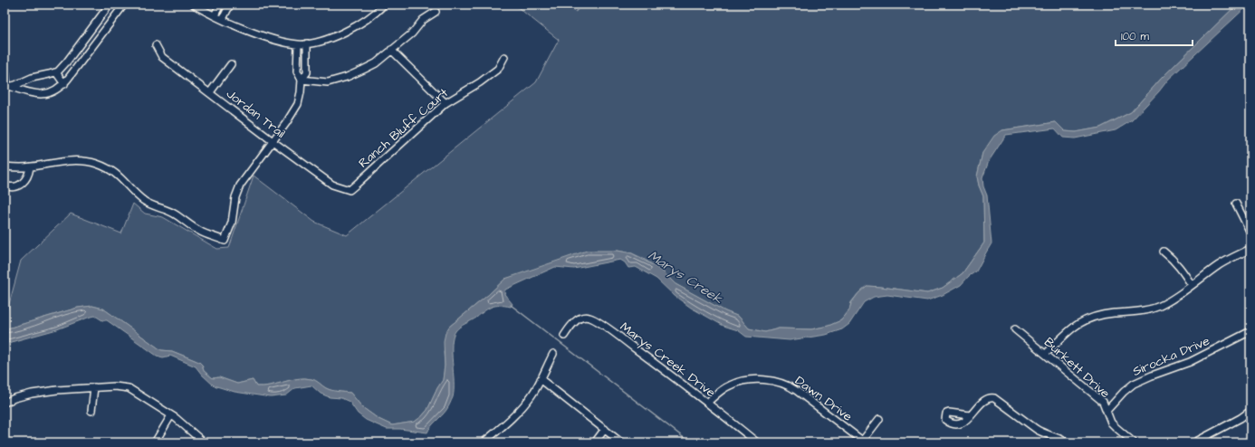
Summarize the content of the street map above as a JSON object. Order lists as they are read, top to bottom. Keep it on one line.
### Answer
{"streets":{"street":["Jordan Trail","Ranch Bluff Court","Sirocka Drive","Marys Creek Drive","Burkett Drive","Dawn Drive"]},"crossings":[["Jordan Trail","Ranch Bluff Court"],["Sirocka Drive","Burkett Drive"],["Marys Creek Drive","Dawn Drive"]],"water":["Marys Creek"],"scale_bar":"100 m"}
